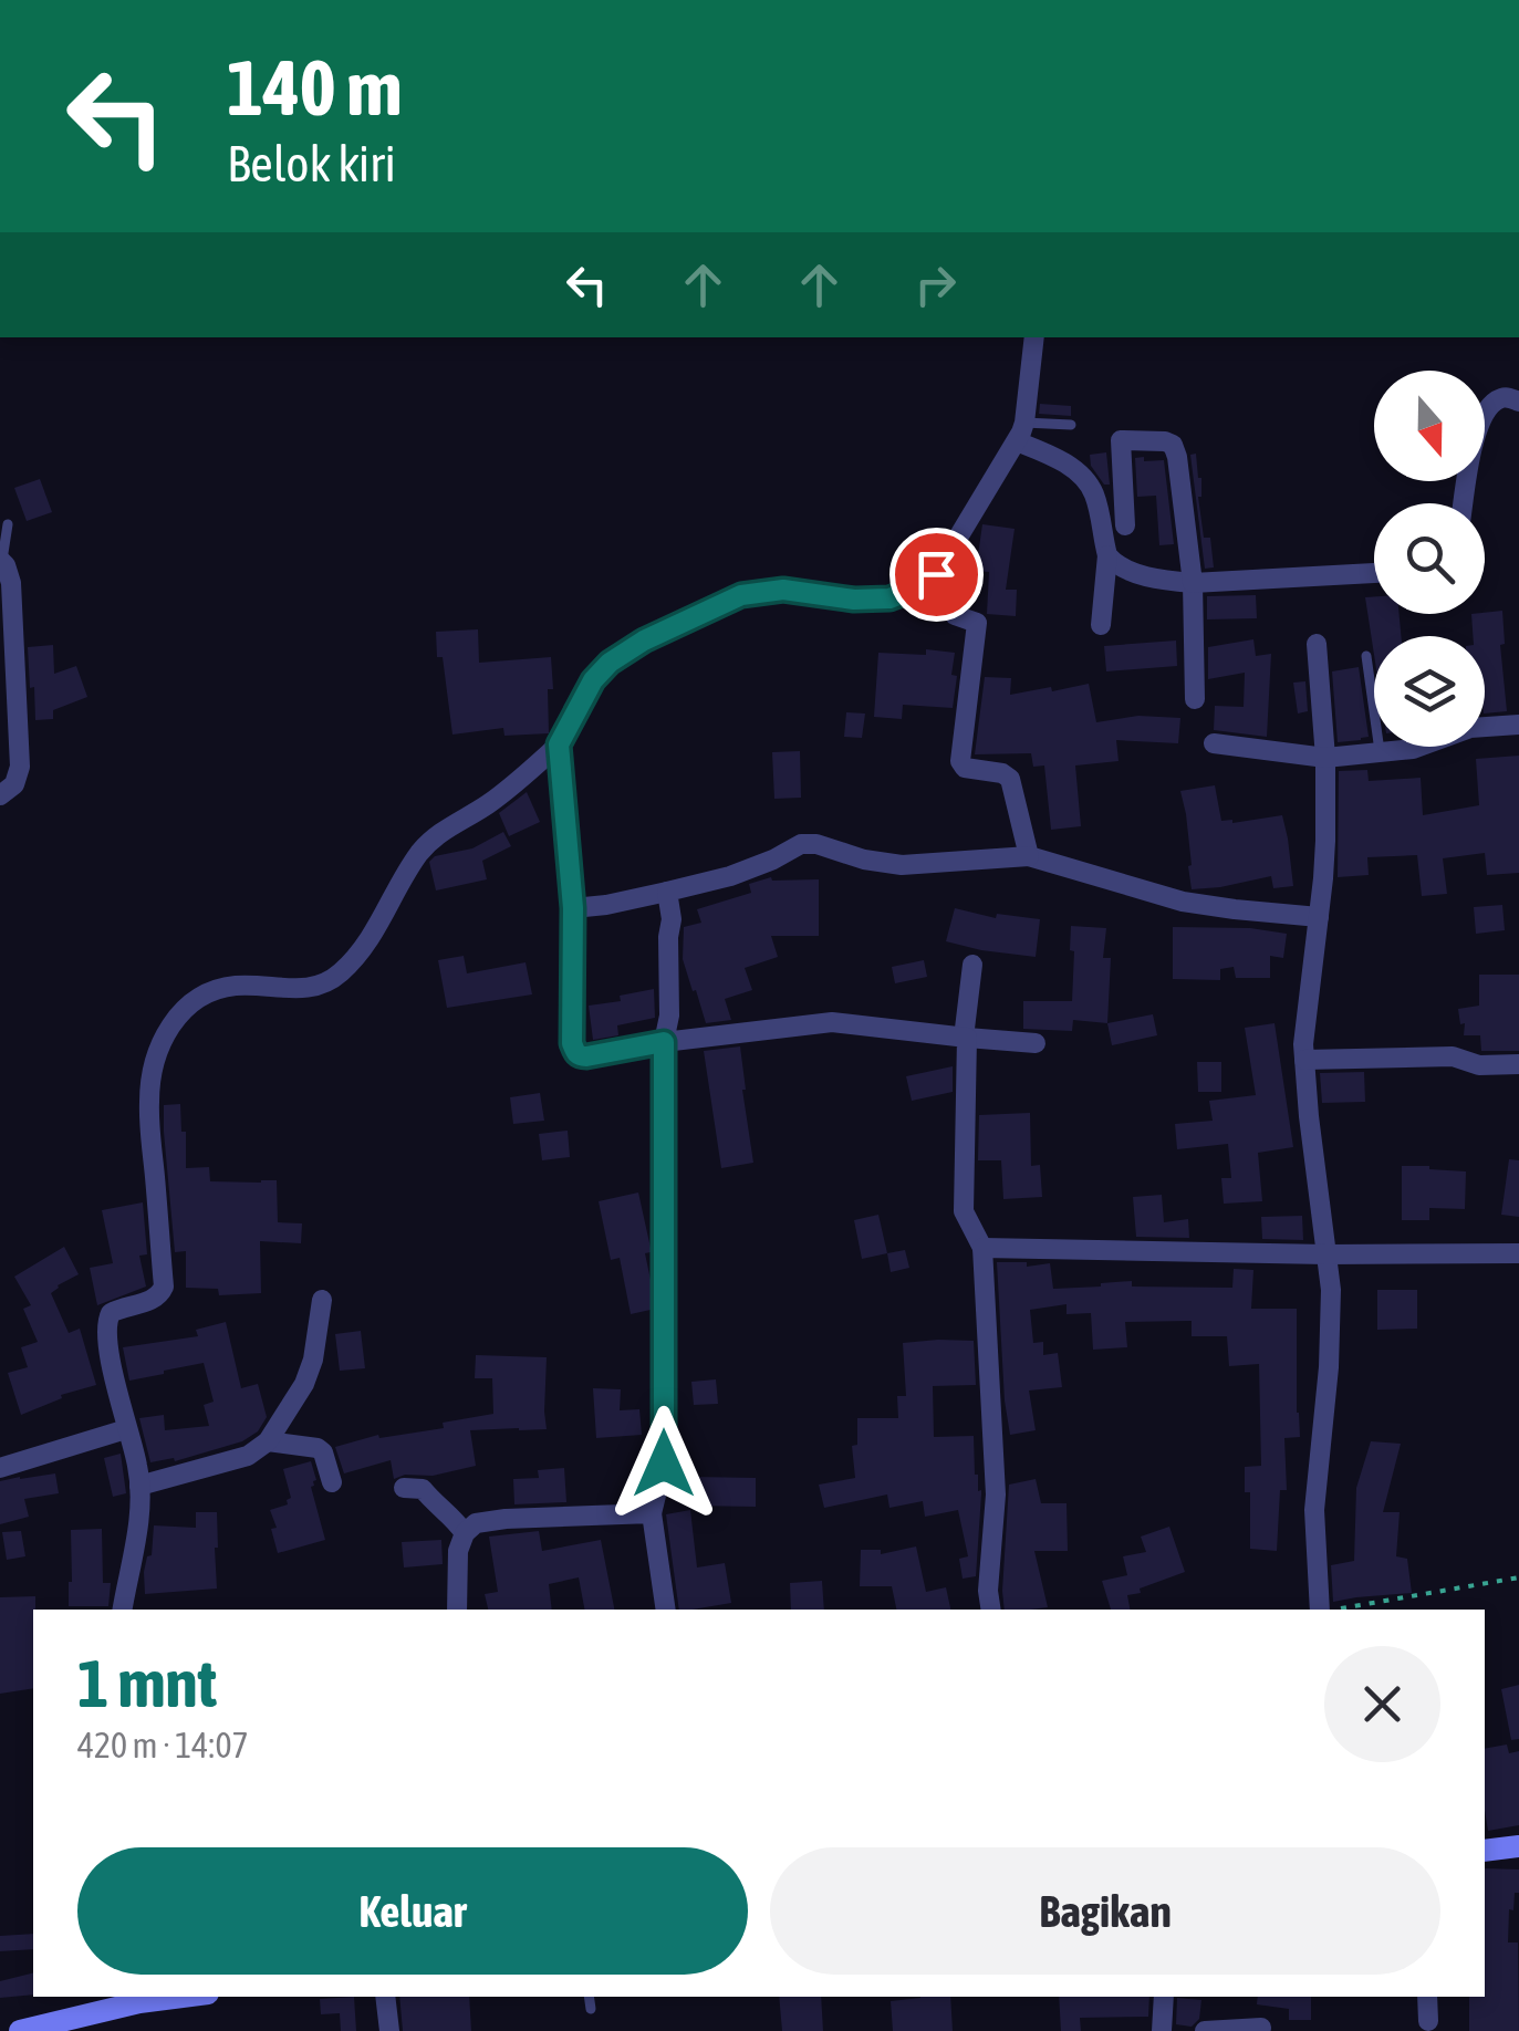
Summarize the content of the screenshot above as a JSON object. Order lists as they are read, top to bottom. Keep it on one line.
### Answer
{"north":"bottom","page":{"turn":["140 m","Belok kiri"],"heading":["1 mnt","420 m · 14:07"],"buttons":["Keluar","Bagikan"]}}
